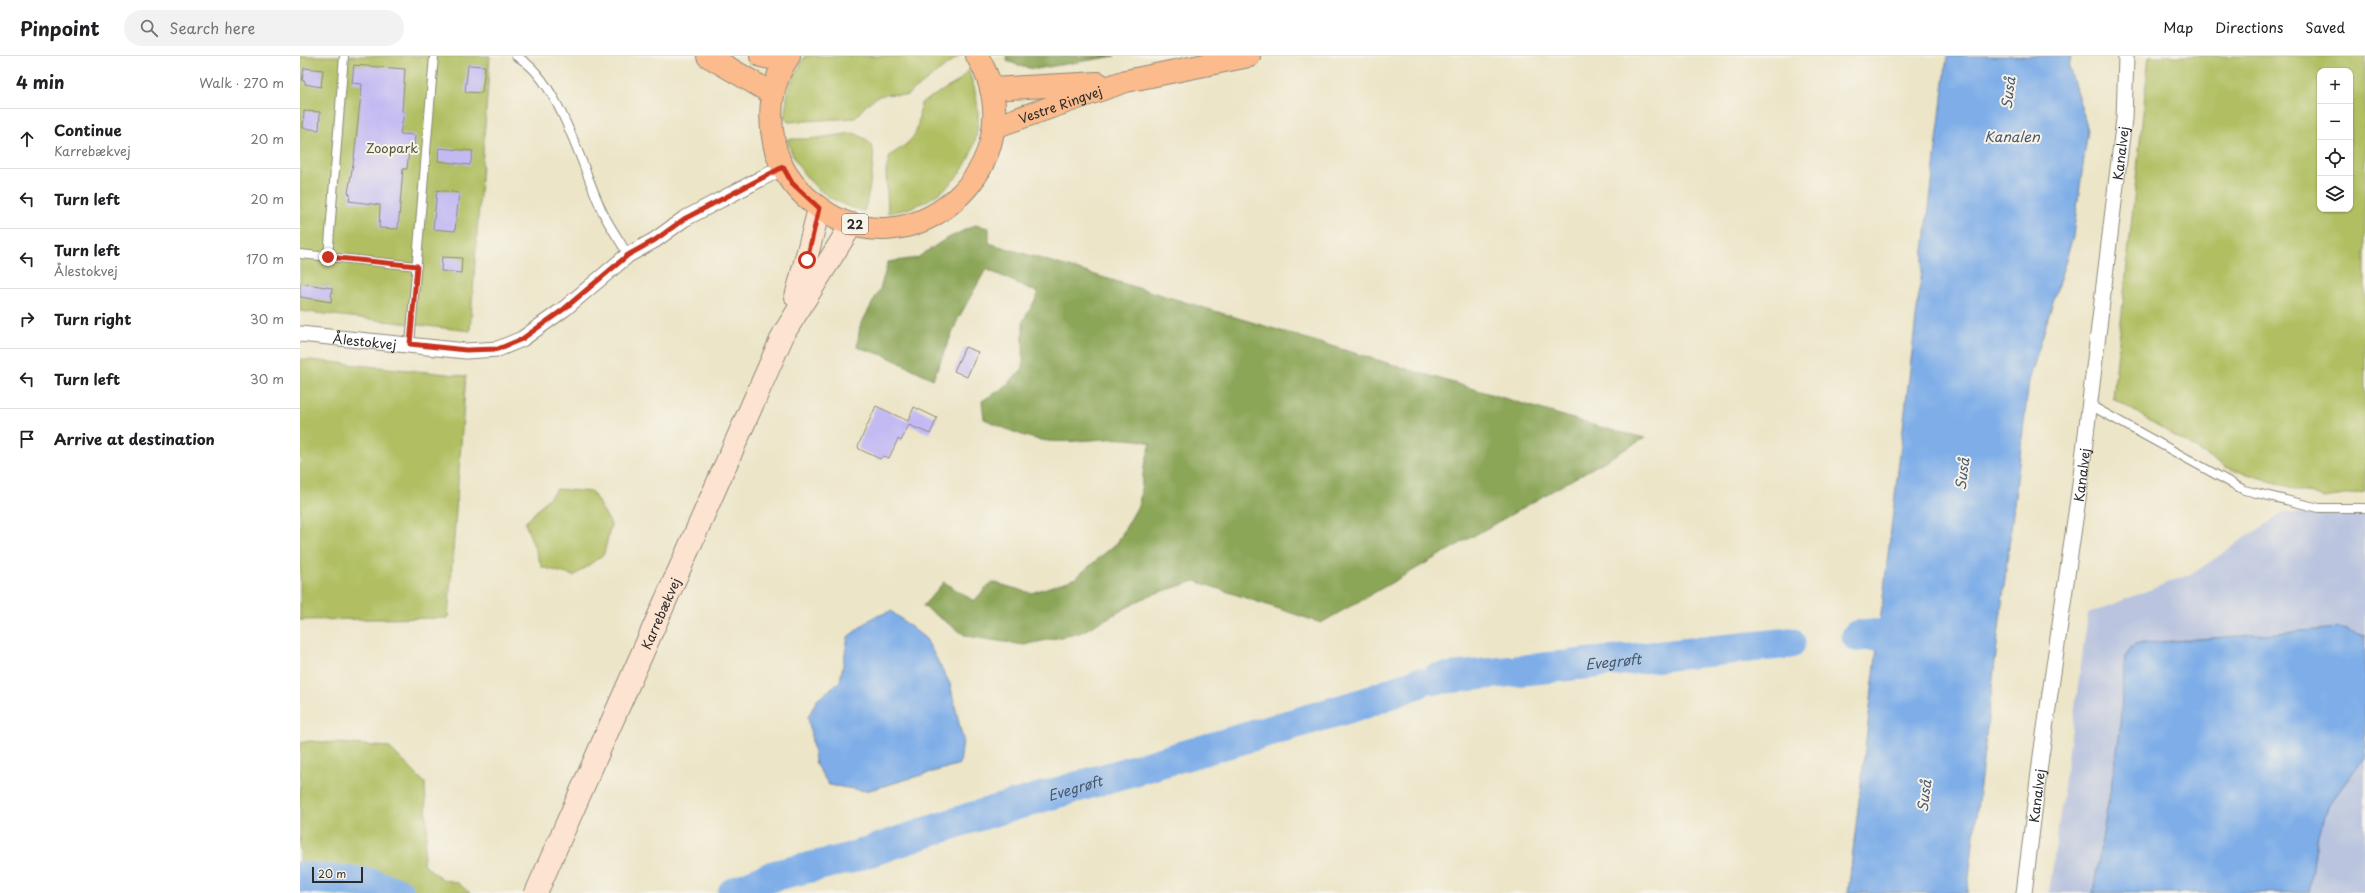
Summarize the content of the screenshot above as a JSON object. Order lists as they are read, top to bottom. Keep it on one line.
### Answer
{"streets":{"main road":["Vestre Ringvej","22","Karrebækvej"],"street":["Kanalvej","Ålestokvej"]},"crossings":[["Vestre Ringvej","22"],["22","Ålestokvej"],["22","Karrebækvej"]],"water":["Suså","Kanalen","Evegrøft"],"parks":["Zoopark"],"scale_bar":"20 m","page":{"header":"Pinpoint","search":"Search here","nav":["Map","Directions","Saved"],"heading":["4 min","Walk · 270 m"],"map_buttons":["+","−"],"list":[["Continue","Karrebækvej","20 m"],["Turn left","20 m"],["Turn left","Ålestokvej","170 m"],["Turn right","30 m"],["Turn left","30 m"],"Arrive at destination"],"scale":"20 m"}}
